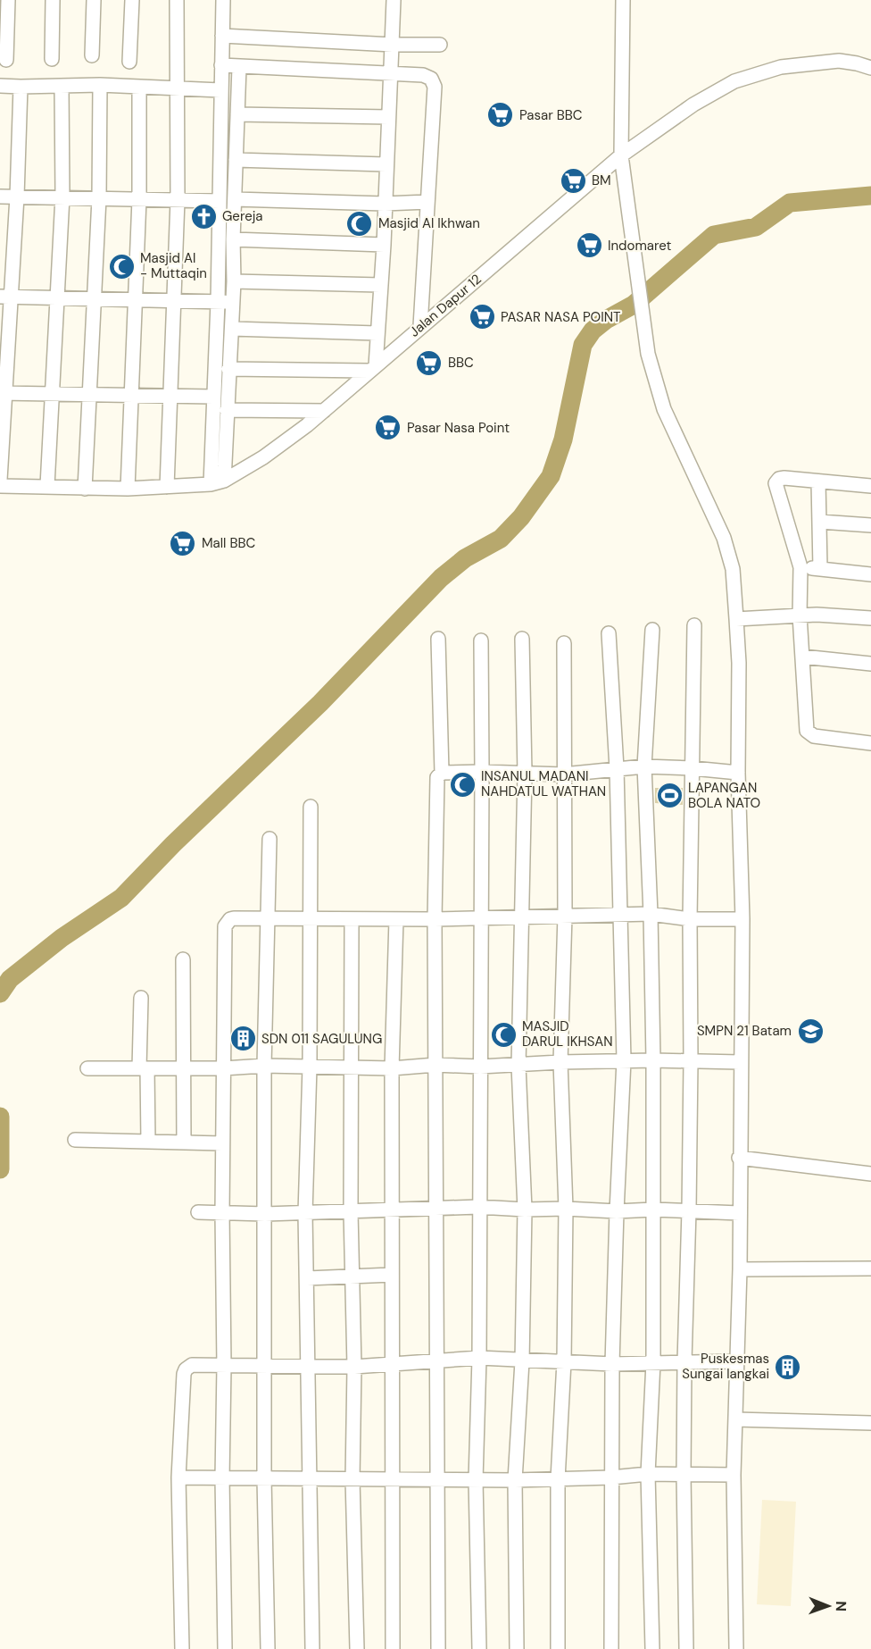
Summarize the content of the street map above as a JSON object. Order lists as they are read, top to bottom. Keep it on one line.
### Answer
{"streets":{"street":["Jalan Dapur 12"]},"places":{"supermarket":["Pasar BBC","BM","Indomaret","PASAR NASA POINT","BBC","Pasar Nasa Point","Mall BBC"],"church":["Gereja"],"mosque":["Masjid Al Ikhwan","Masjid Al - Muttaqin","INSANUL MADANI NAHDATUL WATHAN","MASJID DARUL IKHSAN"],"sports":["LAPANGAN BOLA NATO"],"school or university":["SMPN 21 Batam"],"building":["SDN 011 SAGULUNG","Puskesmas Sungai langkai"]},"north":"right"}
